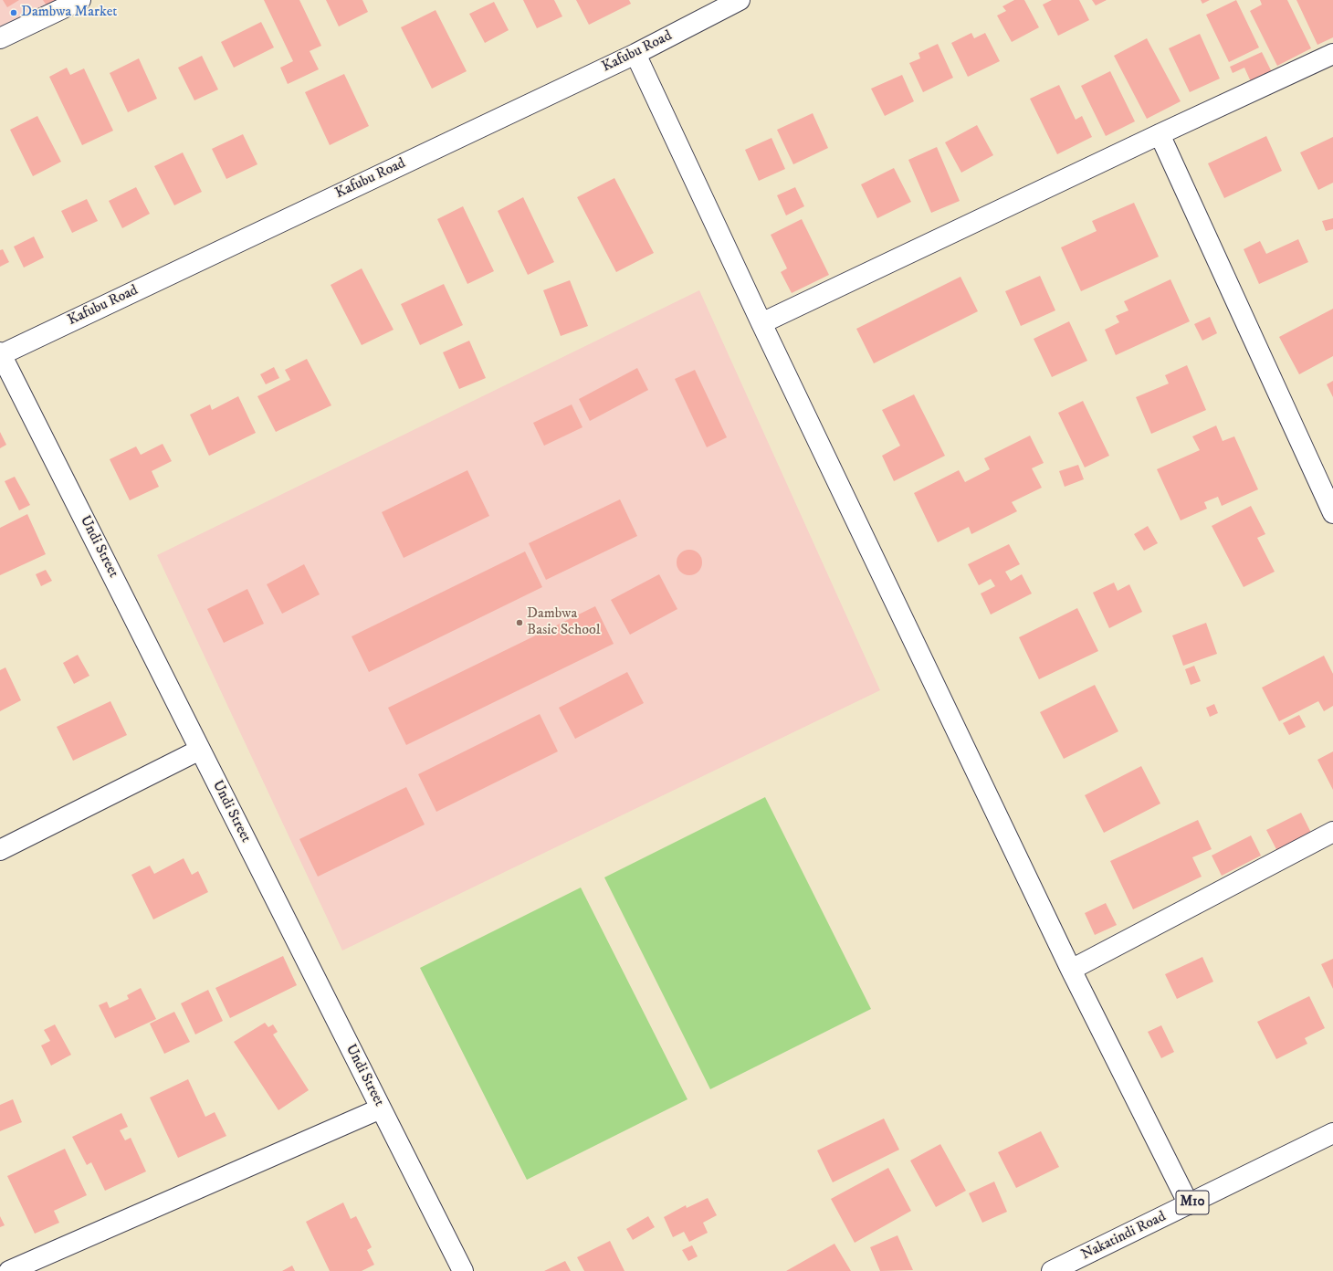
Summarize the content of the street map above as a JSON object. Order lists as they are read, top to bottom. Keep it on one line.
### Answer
{"streets":{"main road":["Kafubu Road","Undi Street","M10","Nakatindi Road"]},"crossings":[["Kafubu Road","Undi Street"]],"places":["Dambwa Market","Dambwa Basic School"]}
